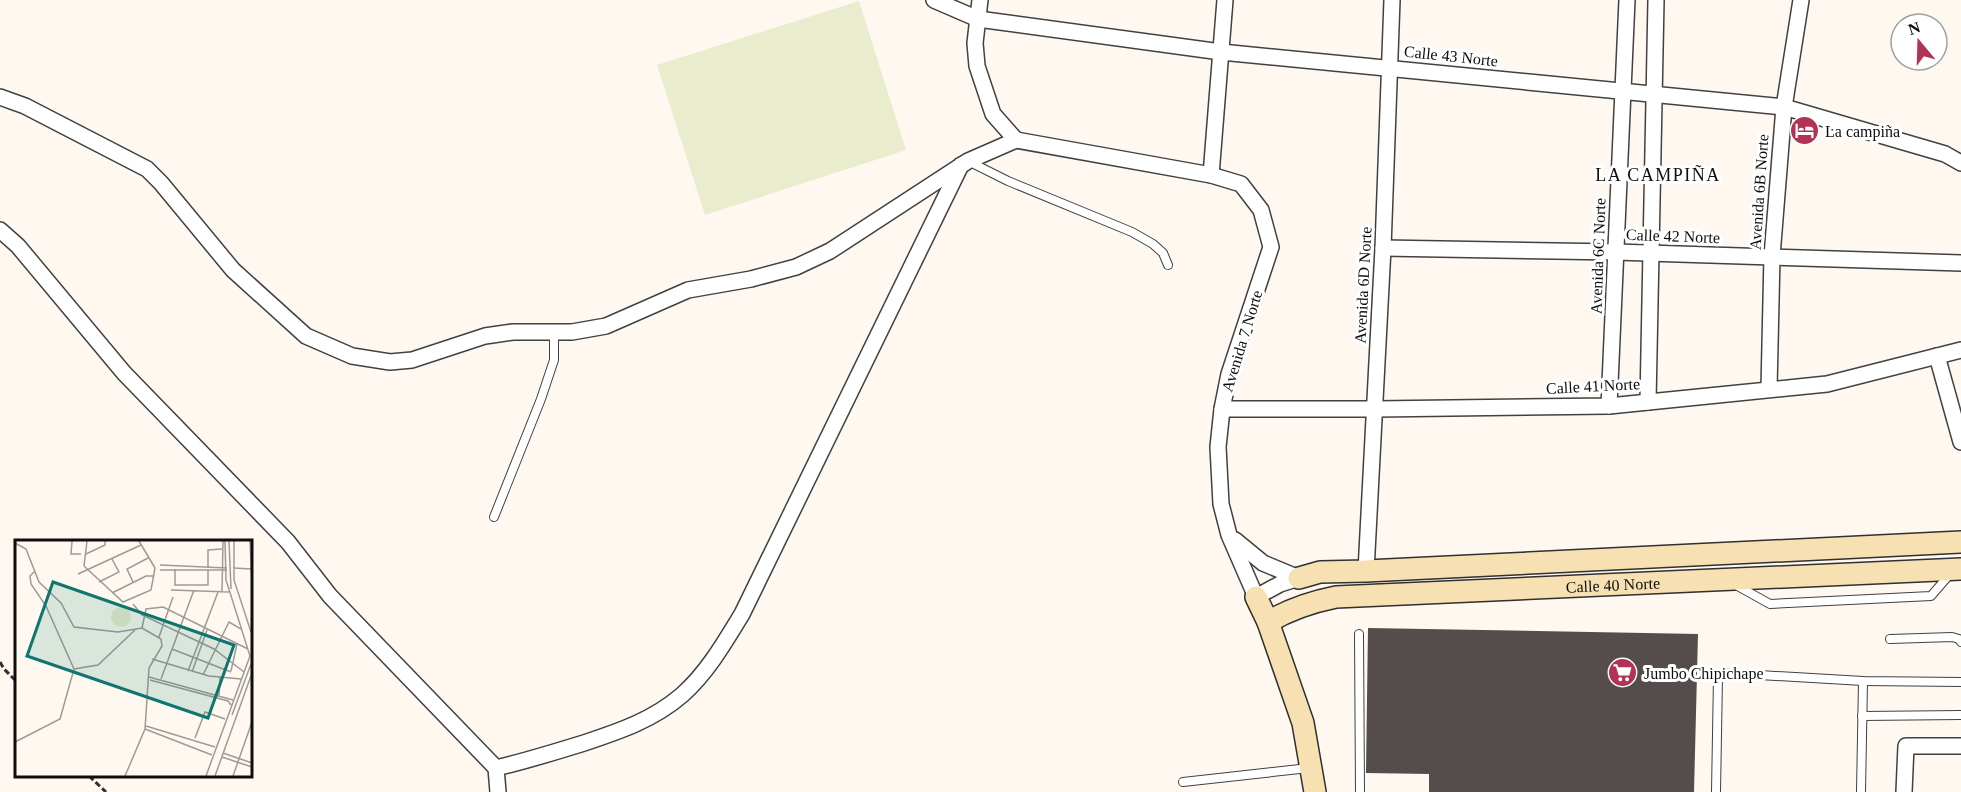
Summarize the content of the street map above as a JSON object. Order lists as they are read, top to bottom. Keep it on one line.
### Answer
{"streets":{"street":["Calle 43 Norte","Avenida 6B Norte","Calle 42 Norte","Avenida 6C Norte","Avenida 6D Norte","Avenida 7 Norte","Calle 41 Norte","Calle 40 Norte"]},"crossings":[["Calle 43 Norte","Avenida 6B Norte"],["Calle 43 Norte","Avenida 6C Norte"],["Calle 43 Norte","Avenida 6D Norte"],["Avenida 6B Norte","Calle 42 Norte"],["Avenida 6B Norte","Calle 41 Norte"],["Calle 42 Norte","Avenida 6C Norte"],["Calle 42 Norte","Avenida 6D Norte"],["Avenida 6C Norte","Calle 41 Norte"],["Avenida 6D Norte","Calle 41 Norte"],["Avenida 6D Norte","Calle 40 Norte"],["Avenida 7 Norte","Calle 41 Norte"],["Avenida 7 Norte","Calle 40 Norte"]],"districts":["LA CAMPIÑA"],"places":{"hotel":["La campiña"],"supermarket":["Jumbo Chipichape"]},"north":"top"}
